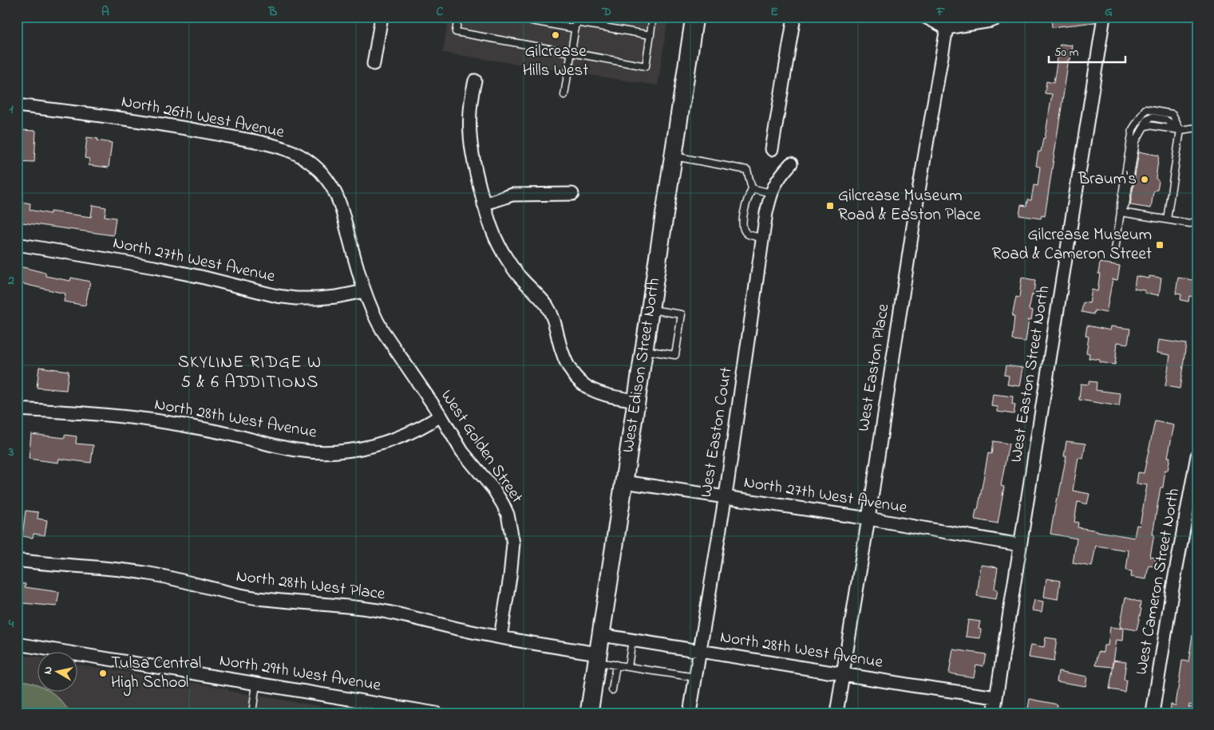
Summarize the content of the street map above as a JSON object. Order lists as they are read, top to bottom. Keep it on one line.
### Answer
{"streets":{"main road":["West Edison Street North"],"street":["North 26th West Avenue","North 27th West Avenue","West Easton Place","West Easton Street North","North 28th West Avenue","West Easton Court","West Golden Street","West Cameron Street North","North 28th West Place","North 29th West Avenue"]},"crossings":[["North 26th West Avenue","North 27th West Avenue"],["North 26th West Avenue","West Golden Street"],["North 27th West Avenue","West Edison Street North"],["North 27th West Avenue","West Easton Place"],["North 27th West Avenue","West Easton Street North"],["North 27th West Avenue","West Easton Court"],["North 27th West Avenue","West Golden Street"],["West Edison Street North","North 28th West Avenue"],["West Edison Street North","North 28th West Place"],["West Easton Place","North 28th West Avenue"],["West Easton Street North","North 28th West Avenue"],["North 28th West Avenue","West Easton Court"],["North 28th West Avenue","West Golden Street"],["West Golden Street","North 28th West Place"]],"districts":["SKYLINE RIDGE W 5 & 6 ADDITIONS"],"places":{"other":["Gilcrease Hills West","Braum's","Tulsa Central High School"],"transit":["Gilcrease Museum Road & Easton Place","Gilcrease Museum Road & Cameron Street"]},"scale_bar":"50 m","north":"left","grid":{"columns":["A","B","C","D","E","F","G"],"rows":["1","2","3","4"]}}
